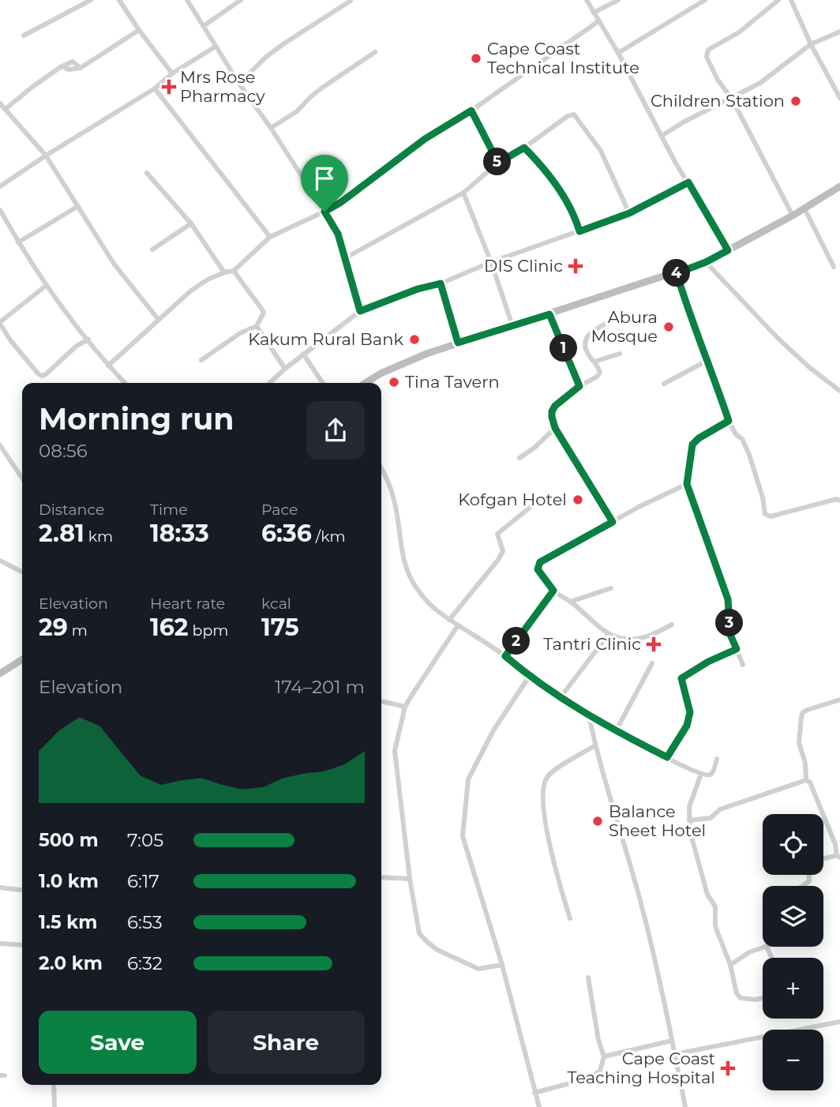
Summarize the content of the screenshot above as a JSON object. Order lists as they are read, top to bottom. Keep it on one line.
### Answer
{"places":{"other":["Cape Coast Technical Institute","Children Station","Abura Mosque","Kakum Rural Bank","Tina Tavern","Kofgan Hotel","Balance Sheet Hotel"],"health":["Mrs Rose Pharmacy","DIS Clinic","Tantri Clinic","Cape Coast Teaching Hospital"]},"page":{"pins":["5","4","1","3","2"],"heading":["Morning run","08:56"],"stats":[["Distance","2.81 km"],["Time","18:33"],["Pace","6:36 /km"],["Elevation","29 m"],["Heart rate","162 bpm"],["kcal","175"]],"chart":["Elevation","174–201 m"],"map_buttons":["+","−"],"list":[{"name":"500 m","note":"7:05"},{"name":"1.0 km","note":"6:17"},{"name":"1.5 km","note":"6:53"},{"name":"2.0 km","note":"6:32"}],"buttons":["Save","Share"]}}
